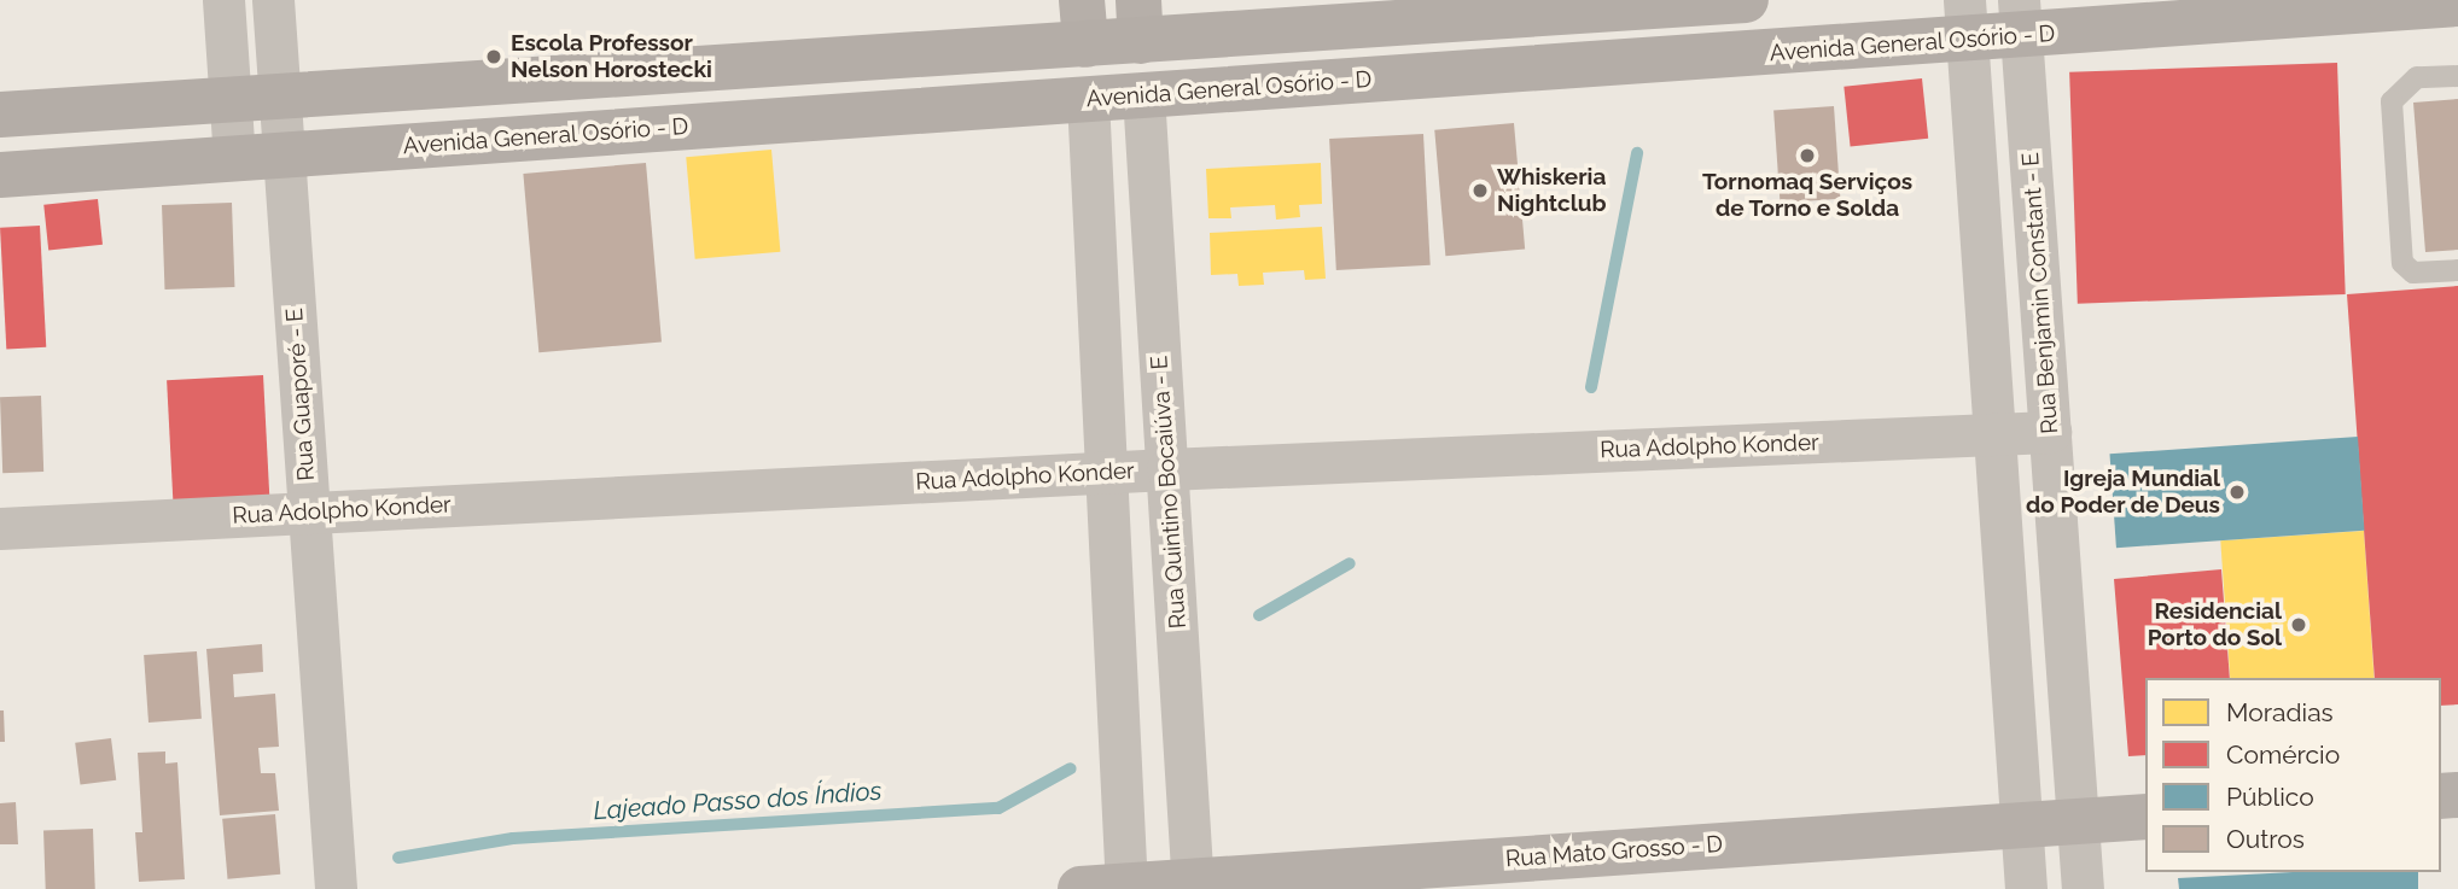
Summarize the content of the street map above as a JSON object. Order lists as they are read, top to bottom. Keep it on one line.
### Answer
{"streets":{"main road":["Avenida General Osório - D"],"street":["Rua Benjamin Constant - E","Rua Guaporé - E","Rua Adolpho Konder","Rua Quintino Bocaiúva - E","Rua Mato Grosso - D"]},"crossings":[["Avenida General Osório - D","Rua Benjamin Constant - E"],["Avenida General Osório - D","Rua Guaporé - E"],["Avenida General Osório - D","Rua Quintino Bocaiúva - E"],["Rua Benjamin Constant - E","Rua Adolpho Konder"],["Rua Benjamin Constant - E","Rua Mato Grosso - D"],["Rua Guaporé - E","Rua Adolpho Konder"],["Rua Adolpho Konder","Rua Quintino Bocaiúva - E"],["Rua Quintino Bocaiúva - E","Rua Mato Grosso - D"]],"water":["Lajeado Passo dos Índios"],"places":["Escola Professor Nelson Horostecki","Tornomaq Serviços de Torno e Solda","Whiskeria Nightclub","Igreja Mundial do Poder de Deus","Residencial Porto do Sol"],"legend":["Moradias","Comércio","Público","Outros"]}
